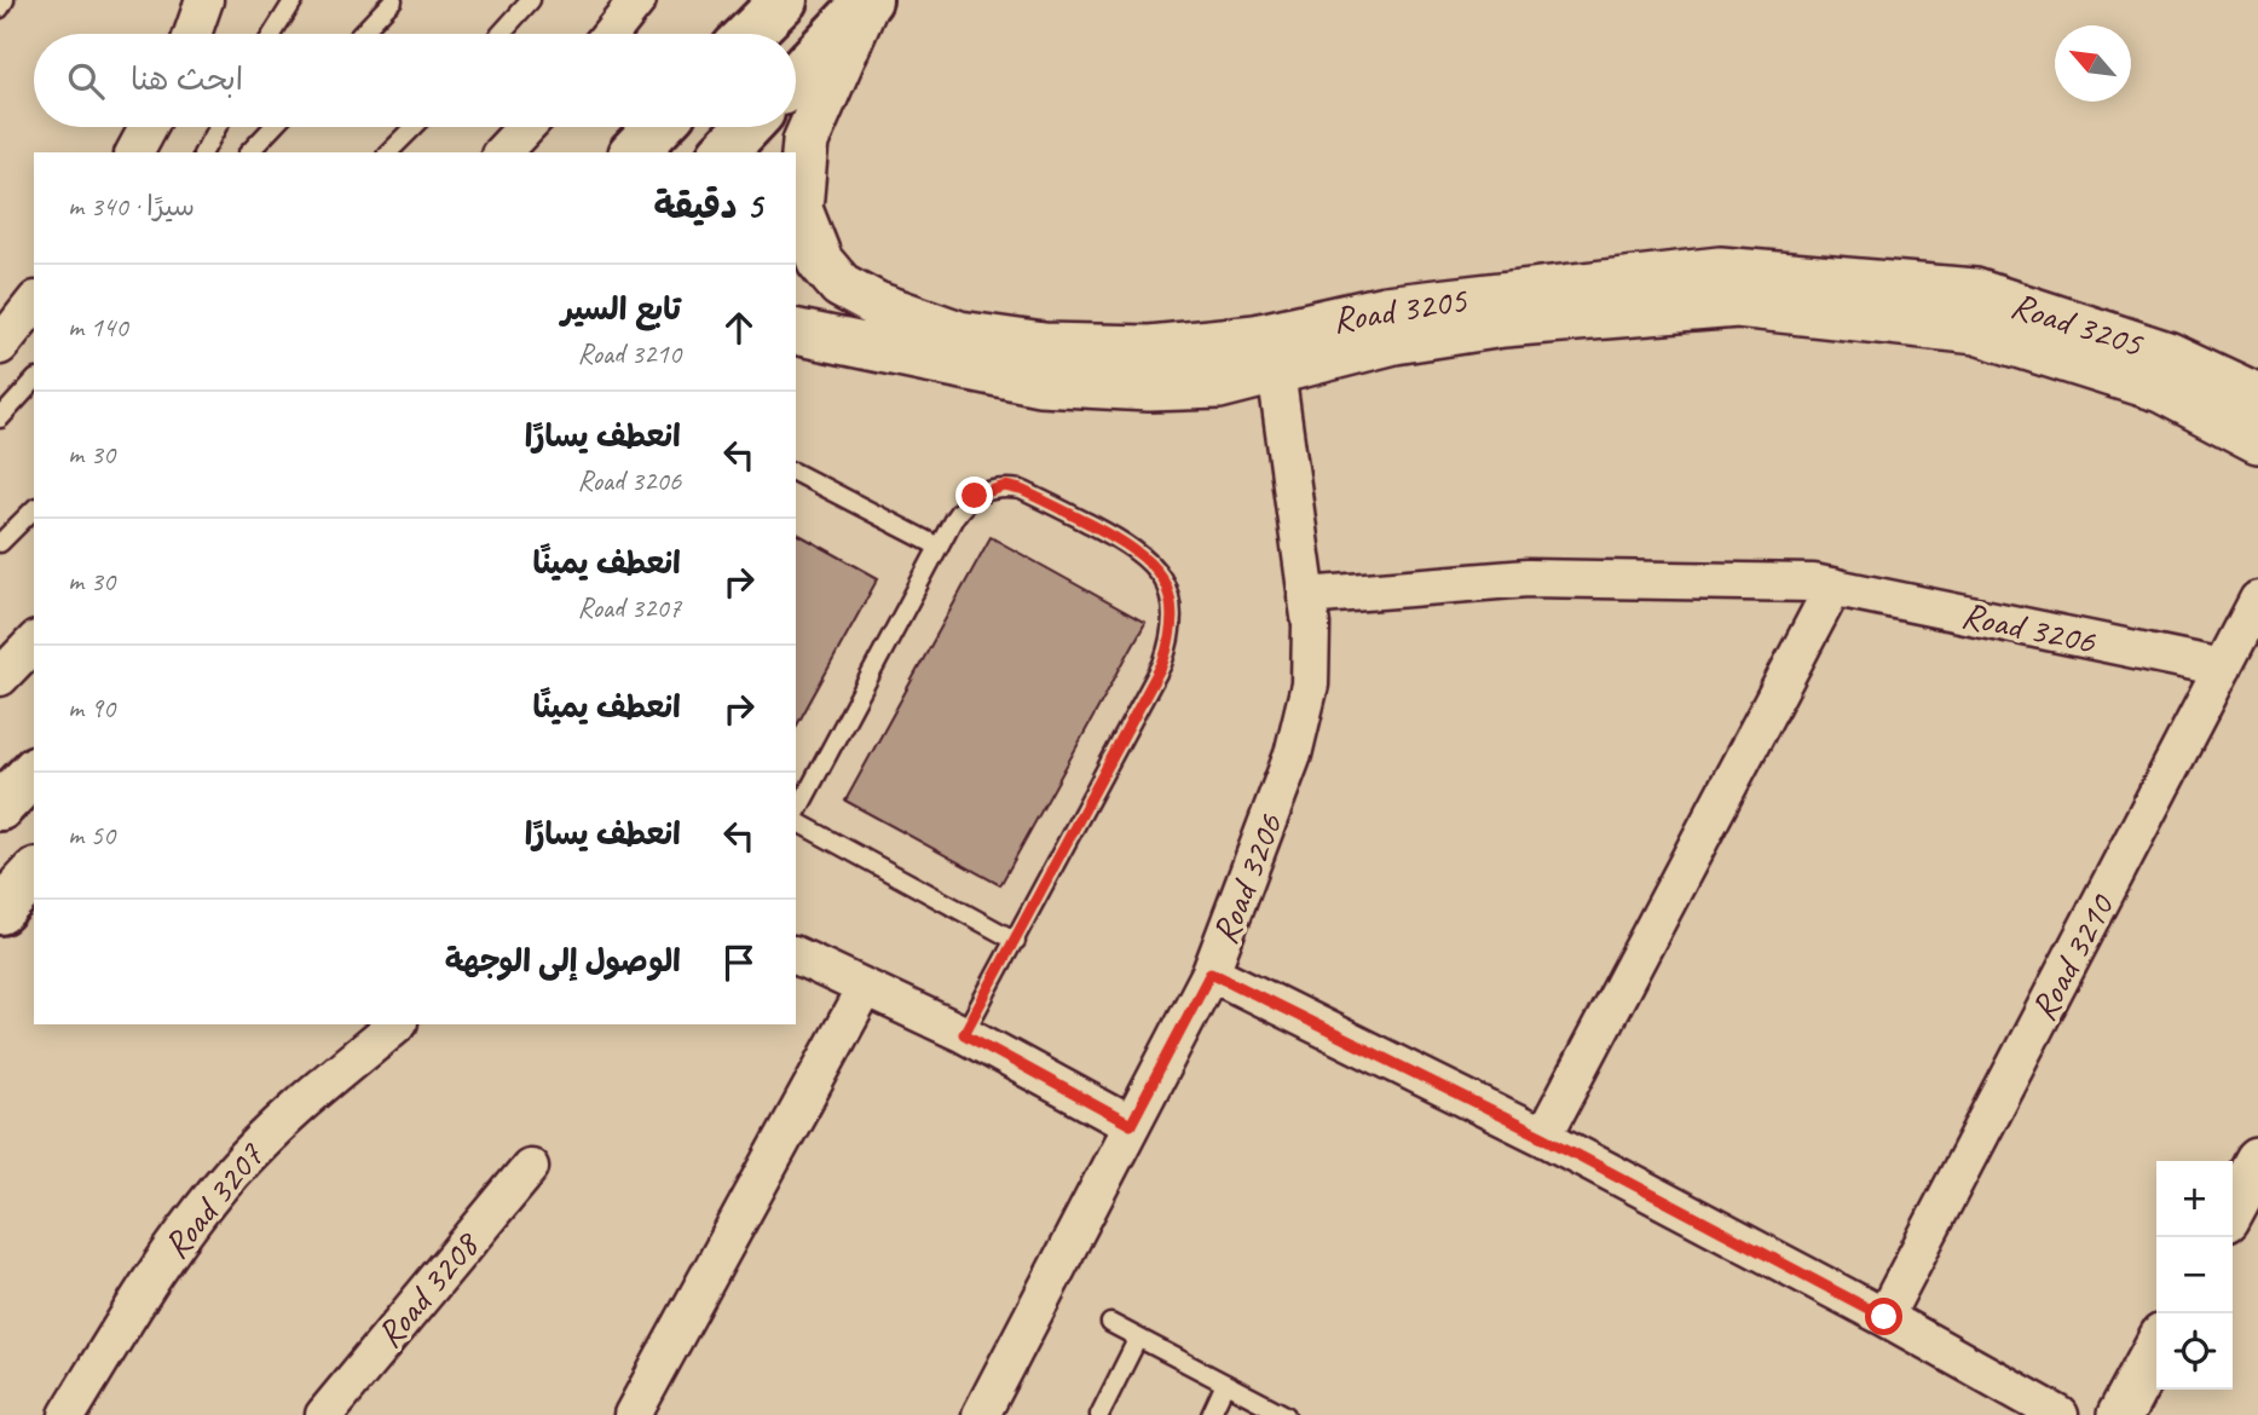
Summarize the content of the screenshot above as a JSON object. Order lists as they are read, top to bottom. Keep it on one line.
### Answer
{"streets":{"street":["Road 3205","Road 3206","Road 3210","Road 3207","Road 3208"]},"crossings":[["Road 3205","Road 3206"],["Road 3206","Road 3210"]],"north":"top left","page":{"search":"ابحث هنا","heading":["5 دقيقة","سيرًا · 340 m"],"list":[["تابع السير","Road 3210","140 m"],["انعطف يسارًا","Road 3206","30 m"],["انعطف يمينًا","Road 3207","30 m"],["انعطف يمينًا","90 m"],["انعطف يسارًا","50 m"],"الوصول إلى الوجهة"],"map_buttons":["+","−"]}}
